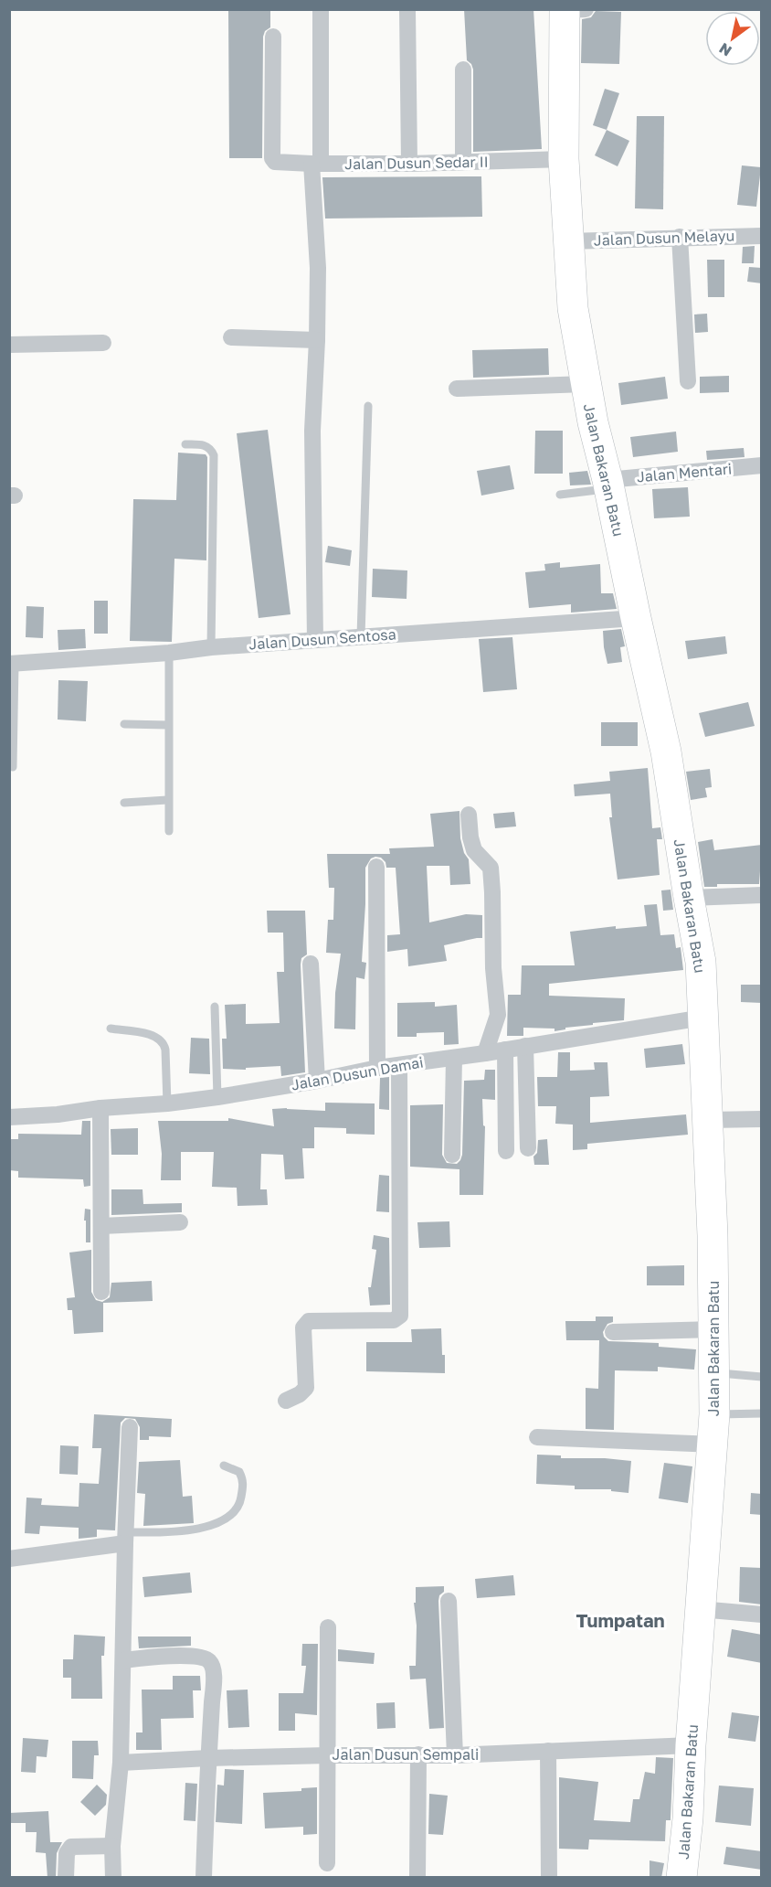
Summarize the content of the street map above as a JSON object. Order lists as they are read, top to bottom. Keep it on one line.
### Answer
{"streets":{"highway":["Jalan Bakaran Batu"],"street":["Jalan Dusun Sedar II","Jalan Dusun Melayu","Jalan Mentari","Jalan Dusun Sentosa","Jalan Dusun Damai","Jalan Dusun Sempali"]},"crossings":[["Jalan Dusun Sedar II","Jalan Bakaran Batu"],["Jalan Dusun Melayu","Jalan Bakaran Batu"],["Jalan Bakaran Batu","Jalan Mentari"],["Jalan Bakaran Batu","Jalan Dusun Sentosa"],["Jalan Bakaran Batu","Jalan Dusun Damai"],["Jalan Bakaran Batu","Jalan Dusun Sempali"]],"districts":["Tumpatan"],"north":"bottom left"}
